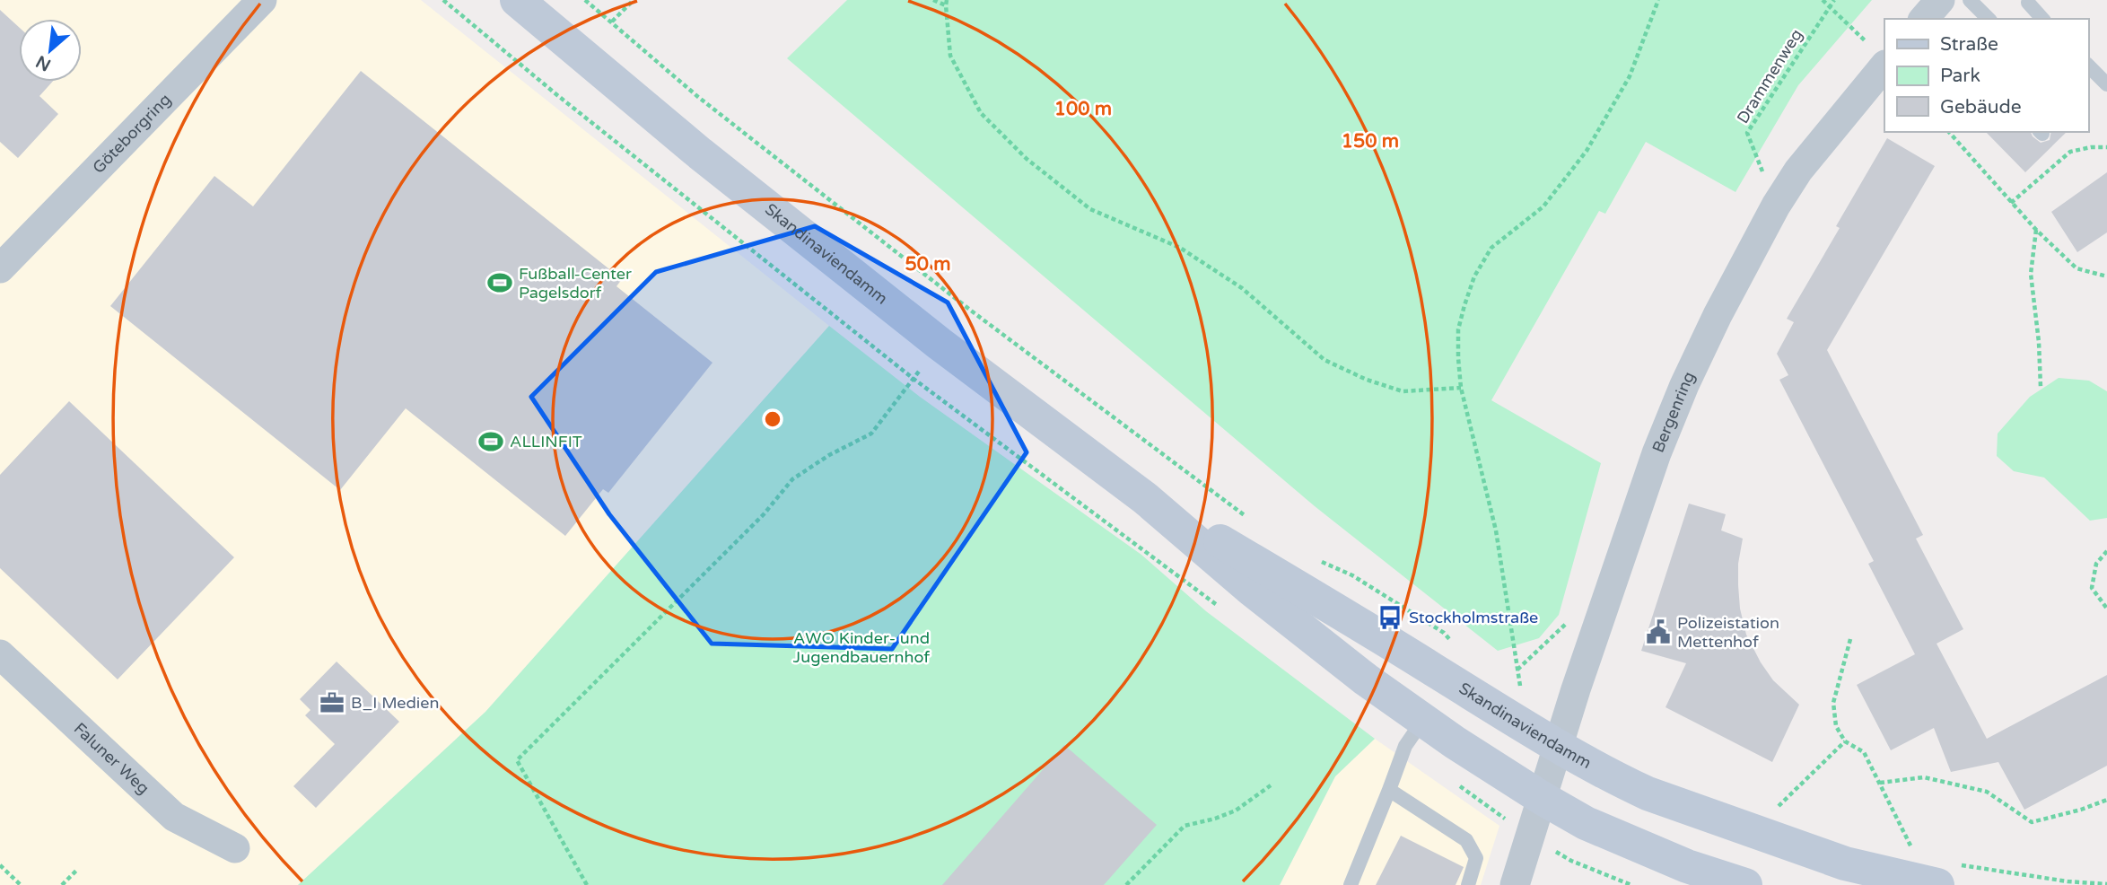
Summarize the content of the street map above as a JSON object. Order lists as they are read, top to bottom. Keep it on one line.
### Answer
{"streets":{"main road":["Skandinaviendamm"],"street":["Göteborgring","Bergenring","Faluner Weg"],"path":["Drammenweg"]},"crossings":[["Drammenweg","Bergenring"],["Skandinaviendamm","Bergenring"]],"parks":["AWO Kinder- und Jugendbauernhof"],"places":{"sports":["Fußball-Center Pagelsdorf","ALLINFIT"],"bus stop":["Stockholmstraße"],"public building":["Polizeistation Mettenhof"],"office":["B_I Medien"]},"legend":["Straße","Park","Gebäude"],"north":"bottom left","rings":["100 m","150 m","50 m"]}
